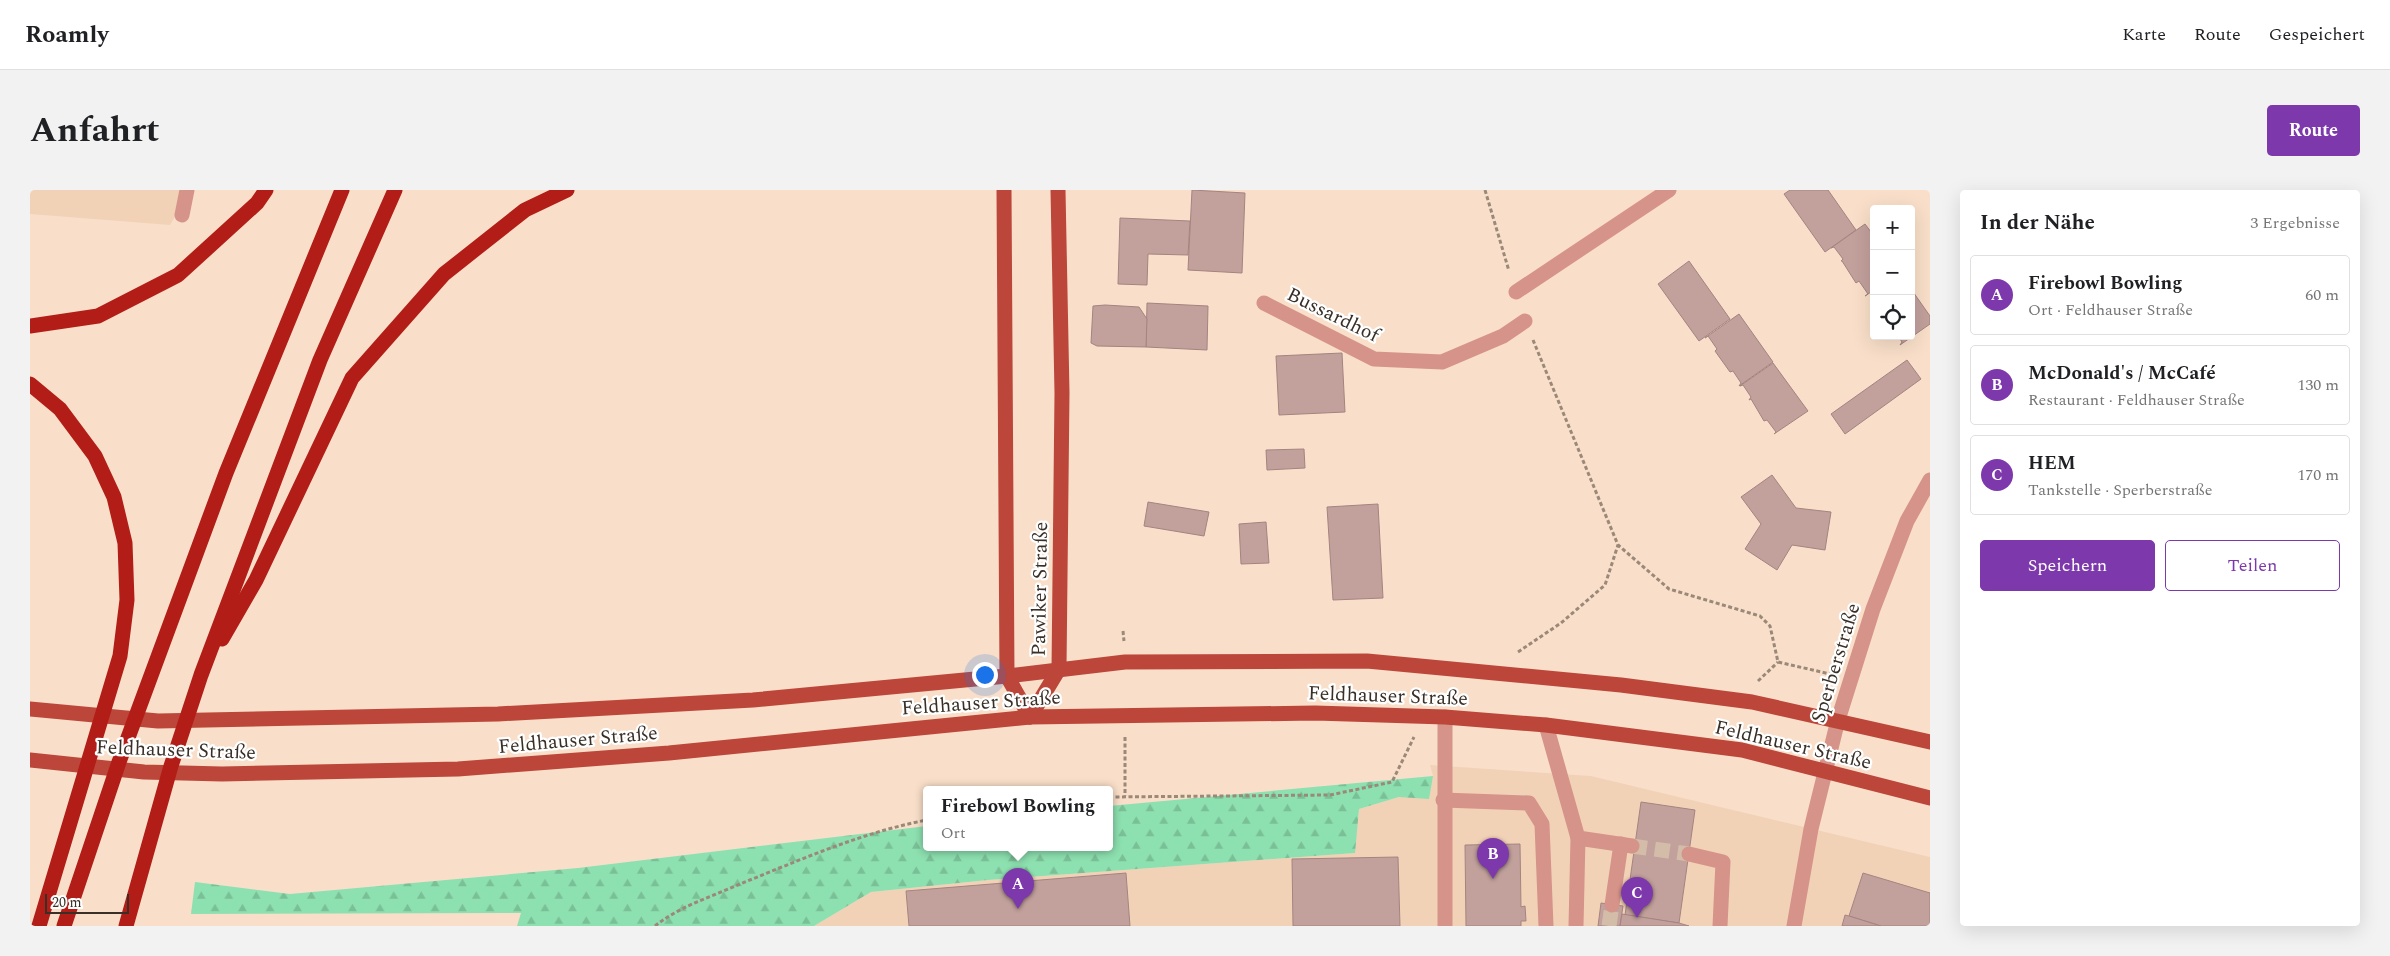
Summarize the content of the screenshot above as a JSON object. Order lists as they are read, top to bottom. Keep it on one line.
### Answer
{"streets":{"main road":["Pawiker Straße","Feldhauser Straße"],"street":["Bussardhof","Sperberstraße"]},"crossings":[["Pawiker Straße","Feldhauser Straße"],["Sperberstraße","Feldhauser Straße"]],"scale_bar":"20 m","page":{"header":"Roamly","nav":["Karte","Route","Gespeichert"],"title":"Anfahrt","buttons":["Route",["Speichern","Teilen"]],"heading":["In der Nähe","3 Ergebnisse"],"map_buttons":["+","−"],"list":[{"mark":"A","name":"Firebowl Bowling","note":"Ort · Feldhauser Straße","value":"60 m"},{"mark":"B","name":"McDonald's / McCafé","note":"Restaurant · Feldhauser Straße","value":"130 m"},{"mark":"C","name":"HEM","note":"Tankstelle · Sperberstraße","value":"170 m"}],"popup":["Firebowl Bowling","Ort"],"pins":["B","A","C"],"scale":"20 m"}}
